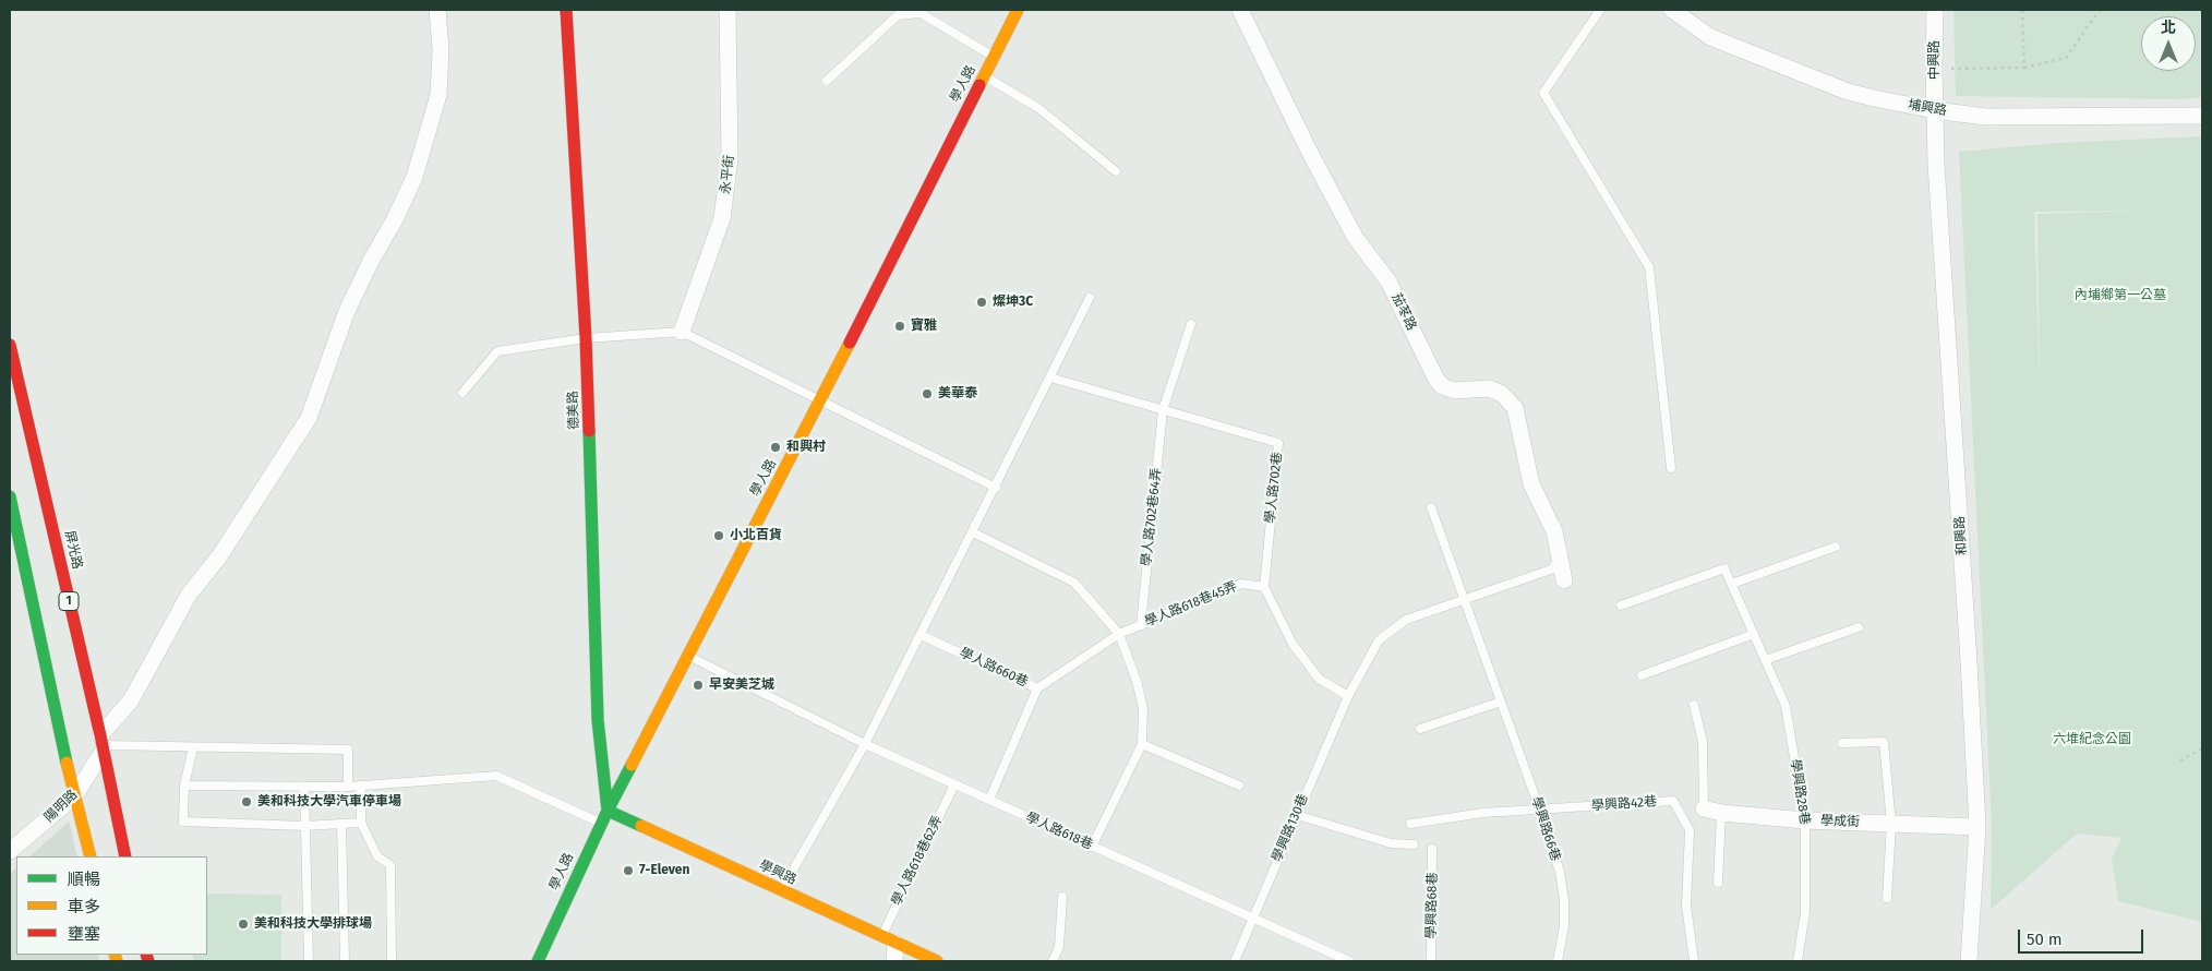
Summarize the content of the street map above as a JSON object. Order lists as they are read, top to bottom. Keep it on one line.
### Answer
{"streets":{"main road":["學人路","德美路","屏光路","1","學興路"],"street":["中興路","埔興路","永平街","茄苳路","和興路","陽明路","學成街"],"lane":["學人路702巷","學人路702巷64弄","學人路618巷45弄","學人路660巷","學興路28巷","學興路42巷","學興路130巷","學興路66巷","學人路618巷","學人路618巷62弄","學興路68巷"]},"crossings":[["中興路","埔興路"],["中興路","和興路"],["學人路","德美路"],["學人路","學人路618巷"],["學人路","學興路"],["埔興路","和興路"],["茄苳路","學興路130巷"],["德美路","學興路"],["學人路702巷","學人路702巷64弄"],["學人路702巷","學人路618巷45弄"],["學人路702巷64弄","學人路618巷45弄"],["和興路","學成街"],["屏光路","陽明路"],["學人路618巷45弄","學人路660巷"],["學興路28巷","學成街"],["學興路42巷","學興路66巷"],["學興路130巷","學興路66巷"],["學興路130巷","學人路618巷"],["學人路618巷","學人路618巷62弄"],["學人路618巷62弄","學興路"]],"parks":["內埔鄉第一公墓","六堆紀念公園"],"places":["燦坤3C","寶雅","美華泰","和興村","小北百貨","早安美芝城","美和科技大學汽車停車場","7-Eleven","美和科技大學排球場"],"legend":["順暢","車多","壅塞"],"scale_bar":"50 m","north":"top"}
